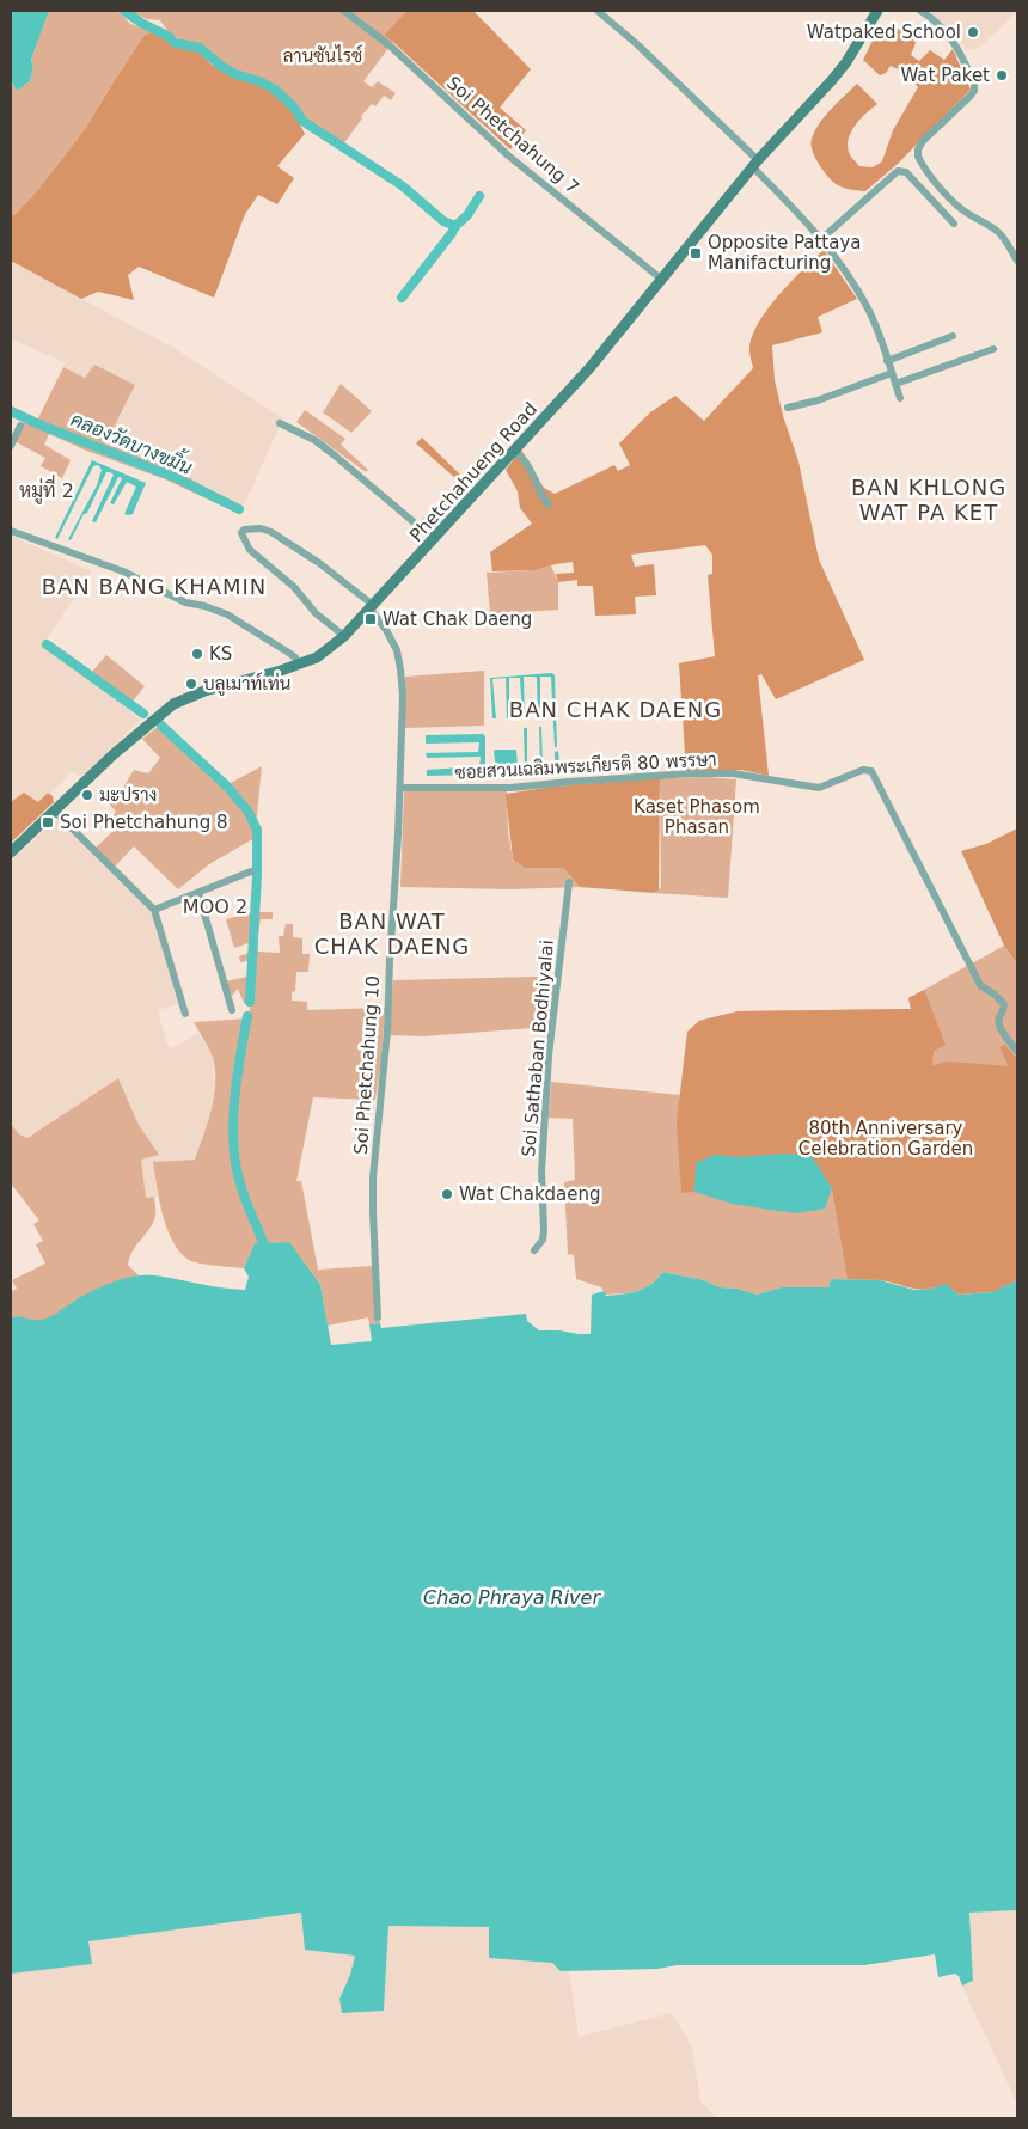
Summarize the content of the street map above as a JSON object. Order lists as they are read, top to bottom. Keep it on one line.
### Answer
{"streets":{"main road":["Phetchahueng Road"],"street":["Soi Phetchahung 7","ซอยสวนเฉลิมพระเกียรติ 80 พรรษา","Soi Sathaban Bodhiyalai","Soi Phetchahung 10"]},"crossings":[["Soi Phetchahung 7","Phetchahueng Road"],["Phetchahueng Road","Soi Phetchahung 10"],["ซอยสวนเฉลิมพระเกียรติ 80 พรรษา","Soi Phetchahung 10"]],"districts":["BAN KHLONG WAT PA KET","หมู่ที่ 2","BAN BANG KHAMIN","BAN CHAK DAENG","MOO 2","BAN WAT CHAK DAENG"],"water":["คลองวัดบางขมิ้น","Chao Phraya River"],"parks":["ลานซันไรซ์","Kaset Phasom Phasan","80th Anniversary Celebration Garden"],"places":{"other":["Watpaked School","Wat Paket","KS","บลูเมาท์เท่น","มะปราง","Wat Chakdaeng"],"transit":["Opposite Pattaya Manifacturing","Wat Chak Daeng","Soi Phetchahung 8"]}}
